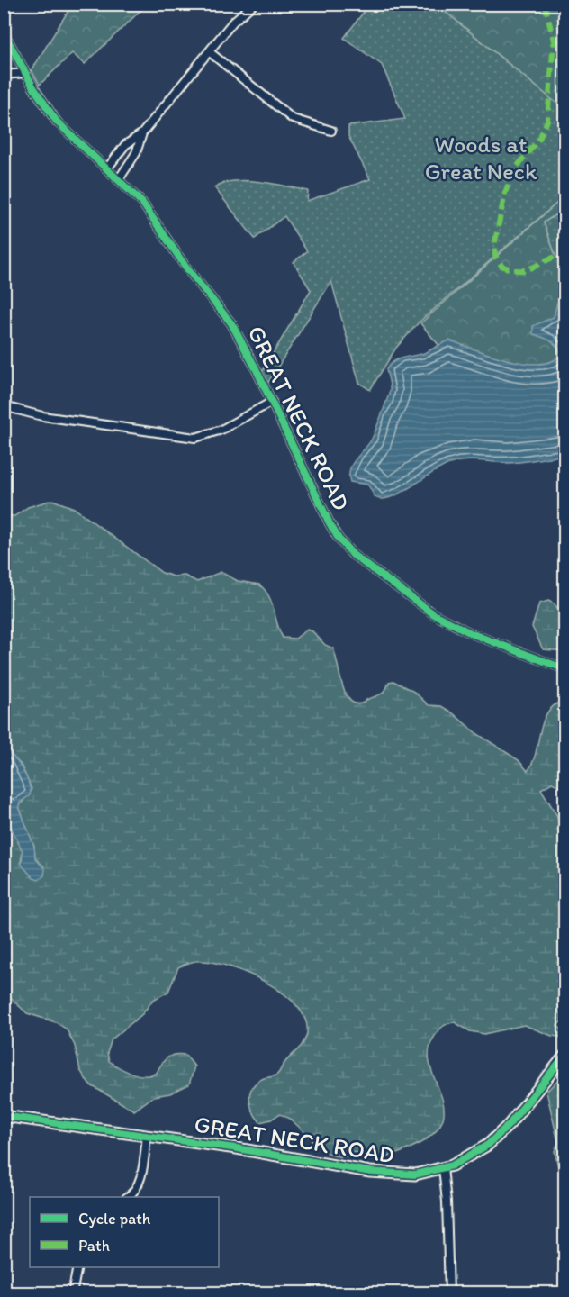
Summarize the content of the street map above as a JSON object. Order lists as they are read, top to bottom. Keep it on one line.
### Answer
{"streets":{"street":["GREAT NECK ROAD"]},"parks":["Woods at Great Neck"],"legend":["Cycle path","Path"]}
